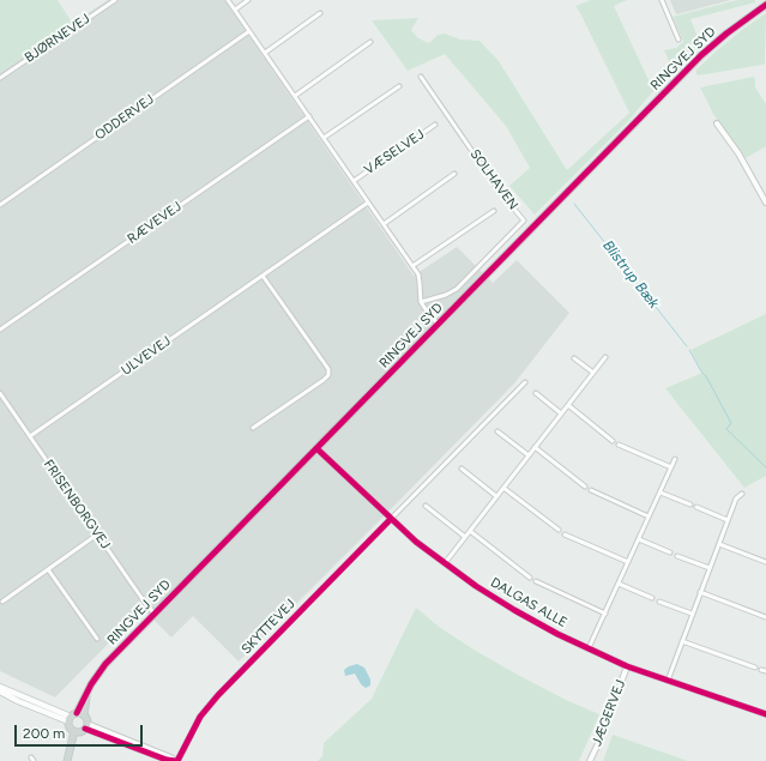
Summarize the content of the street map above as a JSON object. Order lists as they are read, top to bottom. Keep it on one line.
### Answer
{"streets":{"main road":["RINGVEJ SYD"],"street":["BJØRNEVEJ","ODDERVEJ","VÆSELVEJ","SOLHAVEN","RÆVEVEJ","ULVEVEJ","FRISENBORGVEJ","DALGAS ALLE","SKYTTEVEJ","JÆGERVEJ"]},"crossings":[["RINGVEJ SYD","FRISENBORGVEJ"],["RINGVEJ SYD","DALGAS ALLE"],["ODDERVEJ","VÆSELVEJ"],["VÆSELVEJ","SOLHAVEN"],["VÆSELVEJ","RÆVEVEJ"],["VÆSELVEJ","ULVEVEJ"],["ULVEVEJ","FRISENBORGVEJ"],["DALGAS ALLE","SKYTTEVEJ"],["DALGAS ALLE","JÆGERVEJ"]],"water":["Blistrup Bæk"],"scale_bar":"200 m"}
